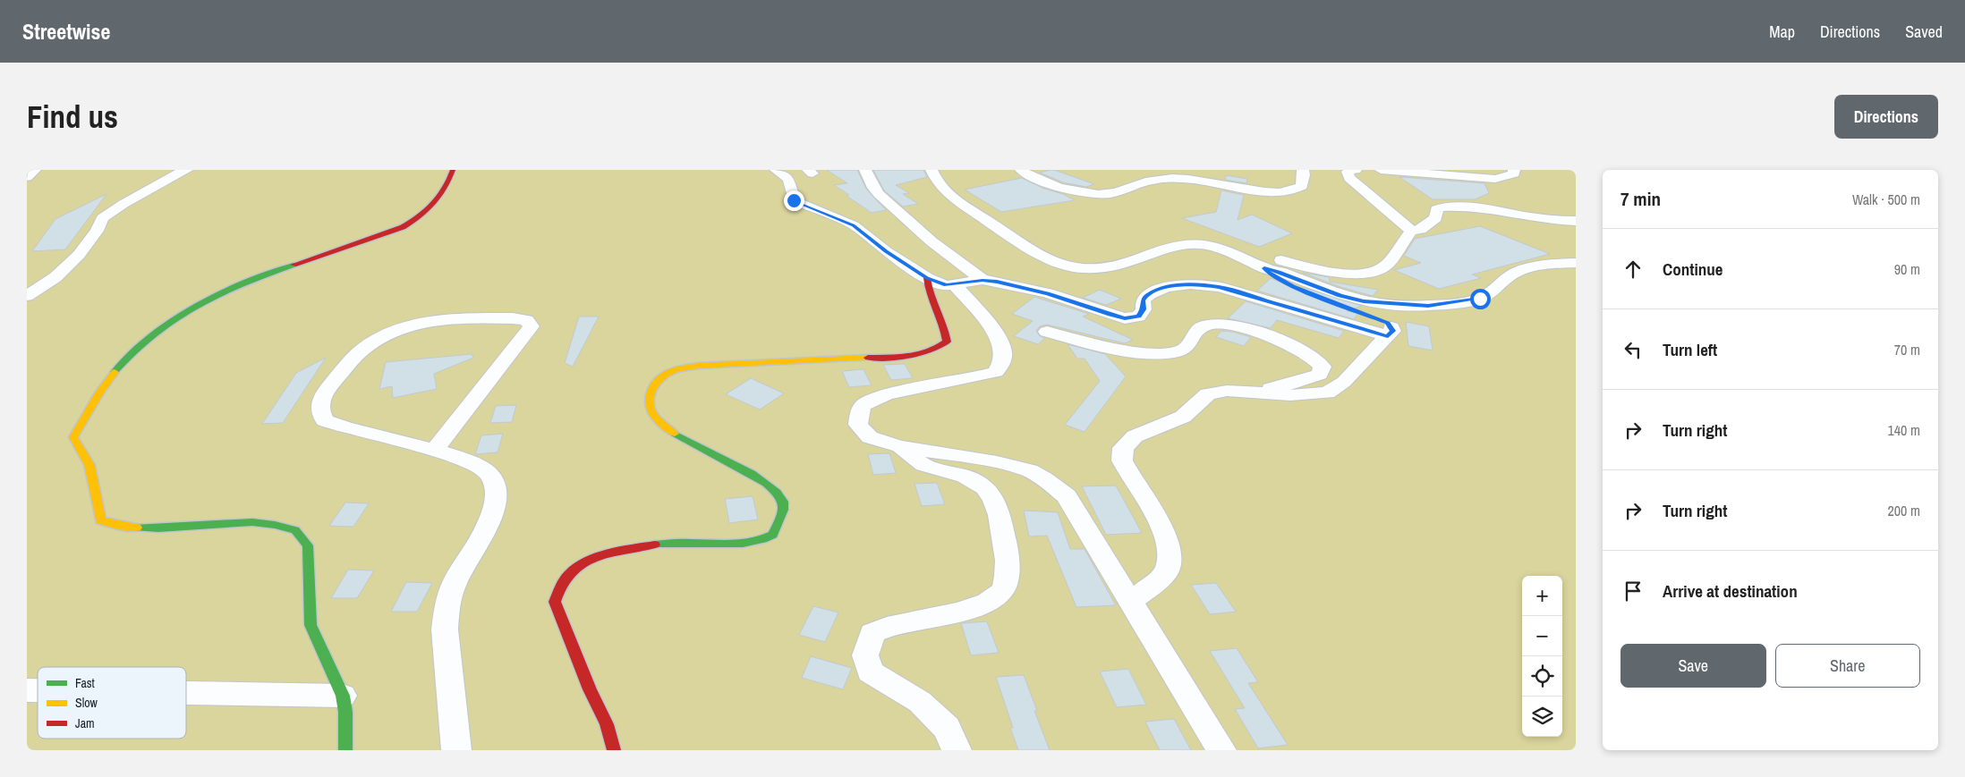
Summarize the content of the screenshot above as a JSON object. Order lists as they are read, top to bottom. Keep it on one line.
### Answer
{"legend":["Fast","Slow","Jam"],"page":{"header":"Streetwise","nav":["Map","Directions","Saved"],"buttons":["Directions",["Save","Share"]],"title":"Find us","heading":["7 min","Walk · 500 m"],"list":[["Continue","90 m"],["Turn left","70 m"],["Turn right","140 m"],["Turn right","200 m"],"Arrive at destination"],"map_buttons":["+","−"]}}
